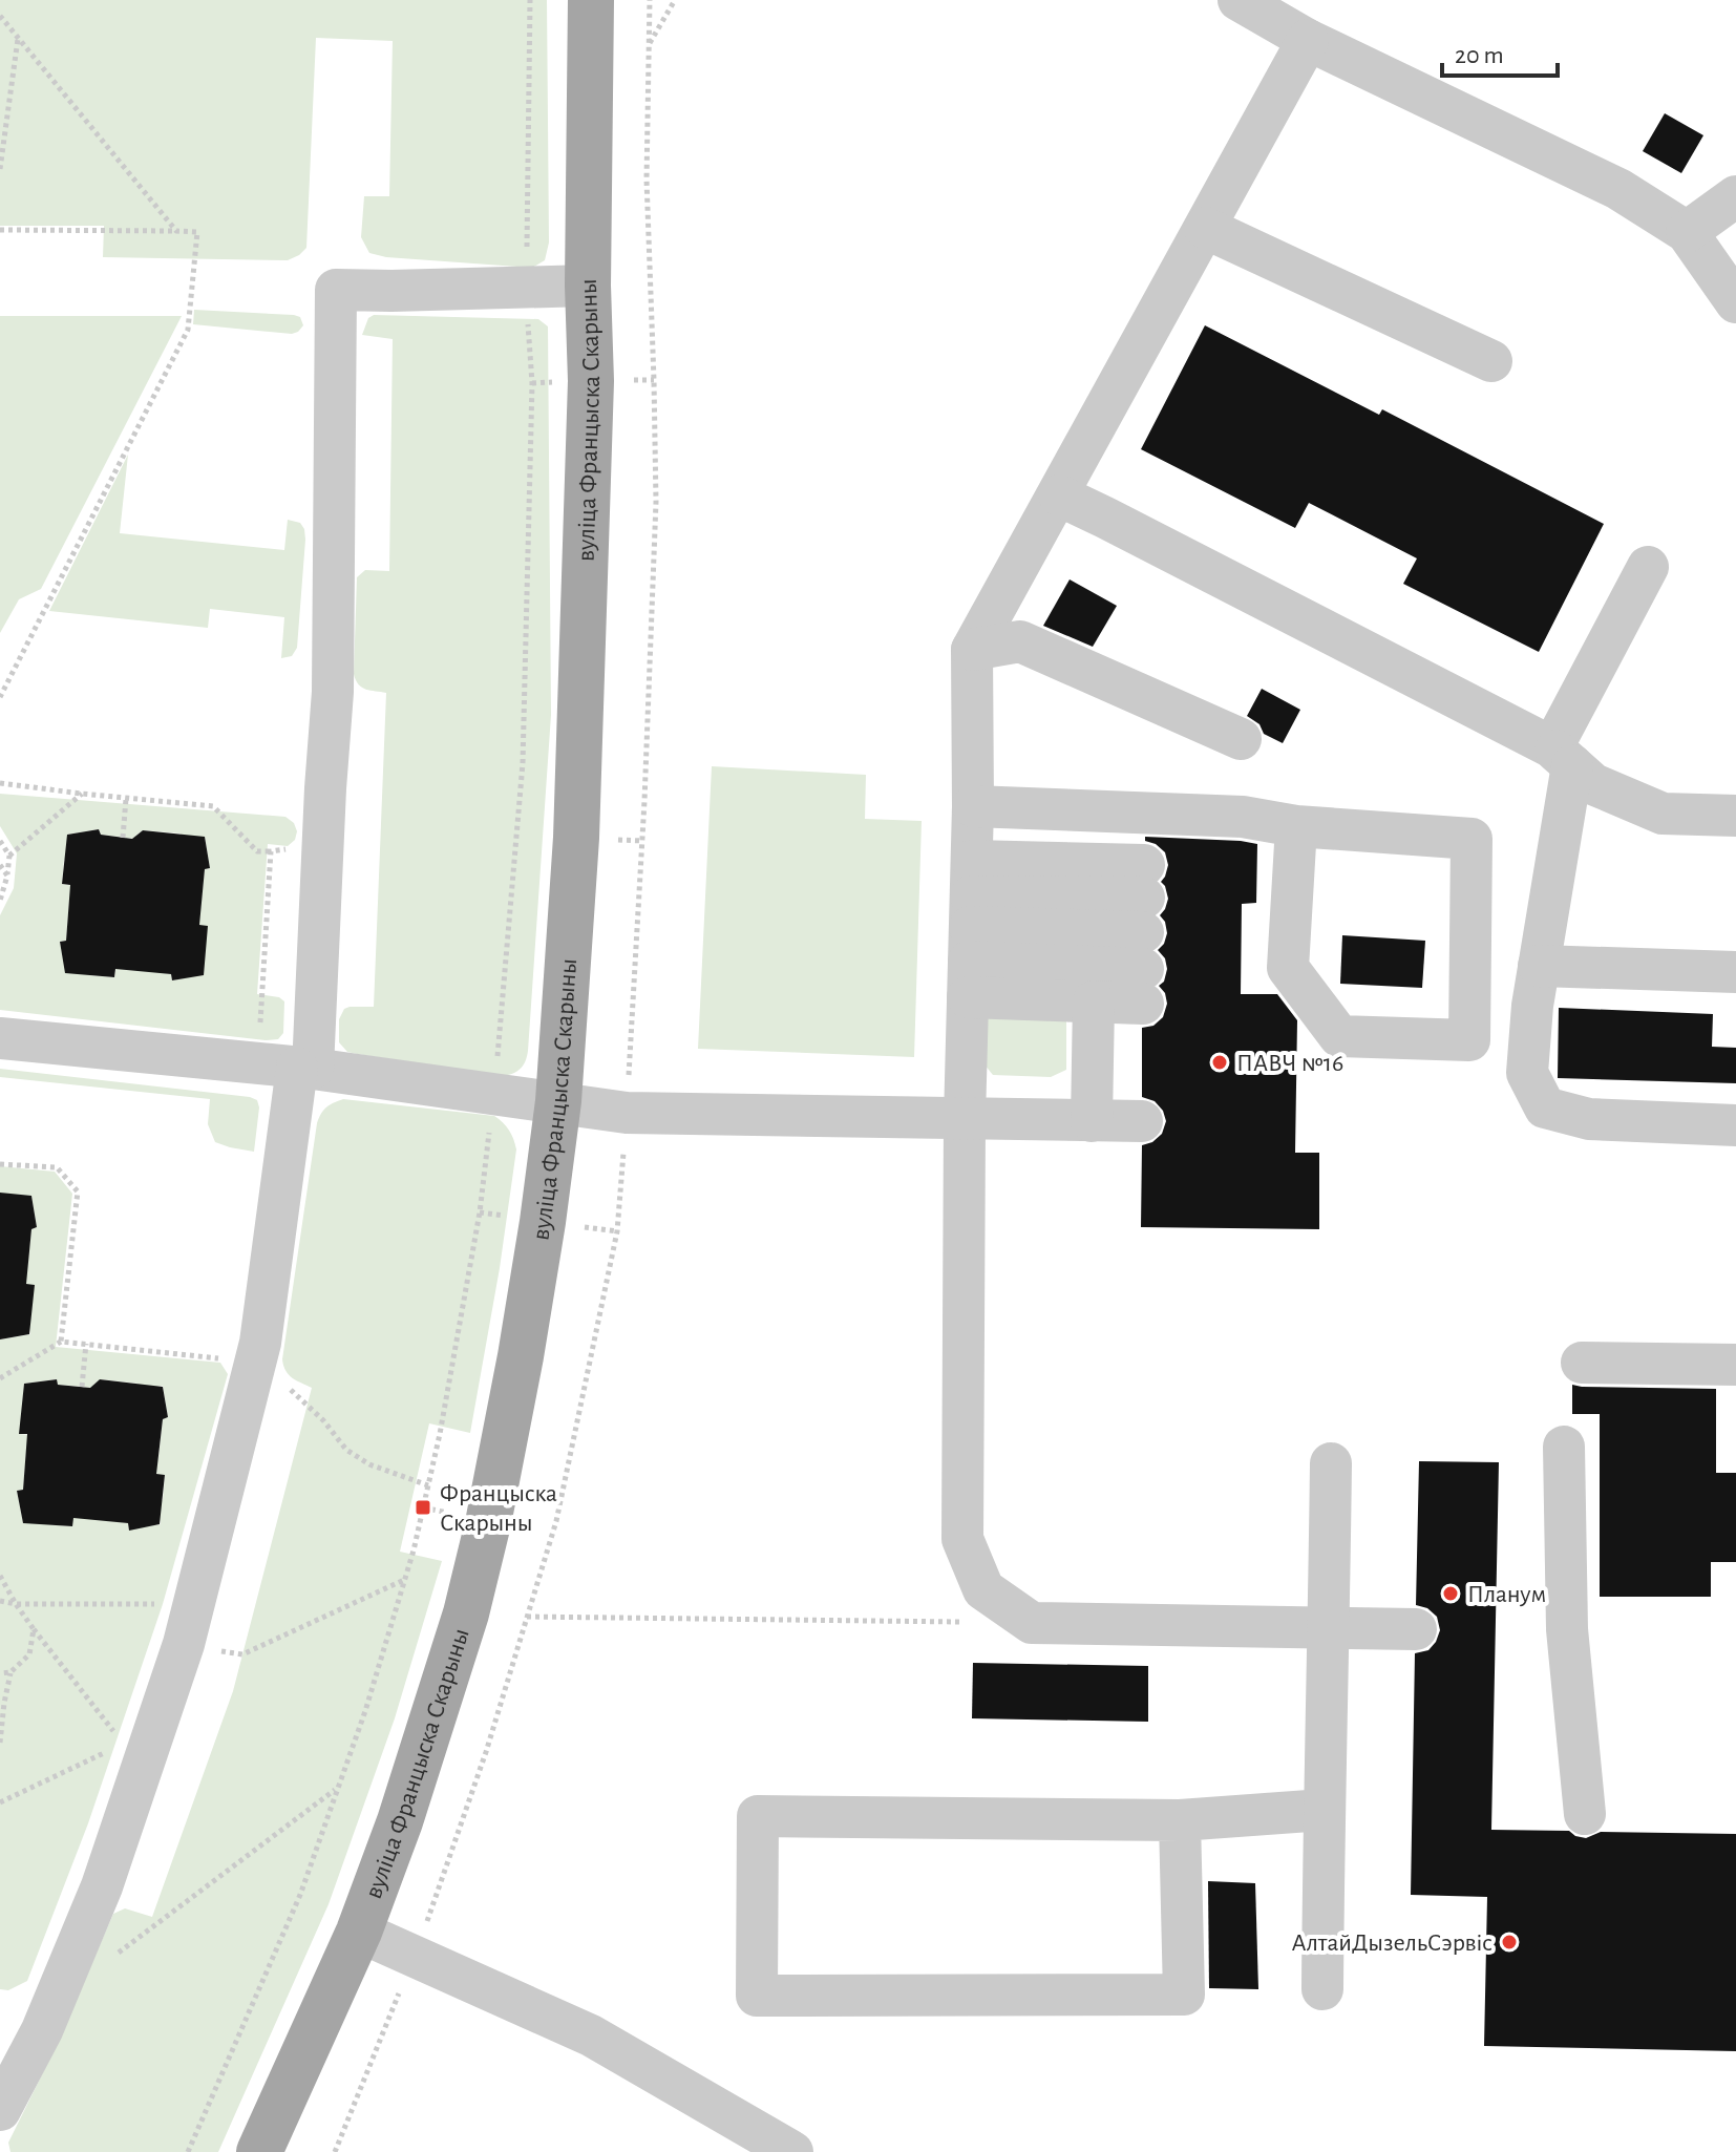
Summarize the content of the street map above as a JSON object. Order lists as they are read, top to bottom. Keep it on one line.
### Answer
{"streets":{"main road":["вуліца Францыска Скарыны"]},"places":{"other":["ПАВЧ №16","Планум","АлтайДызельСэрвіс"],"transit":["Францыска Скарыны"]},"scale_bar":"20 m"}
